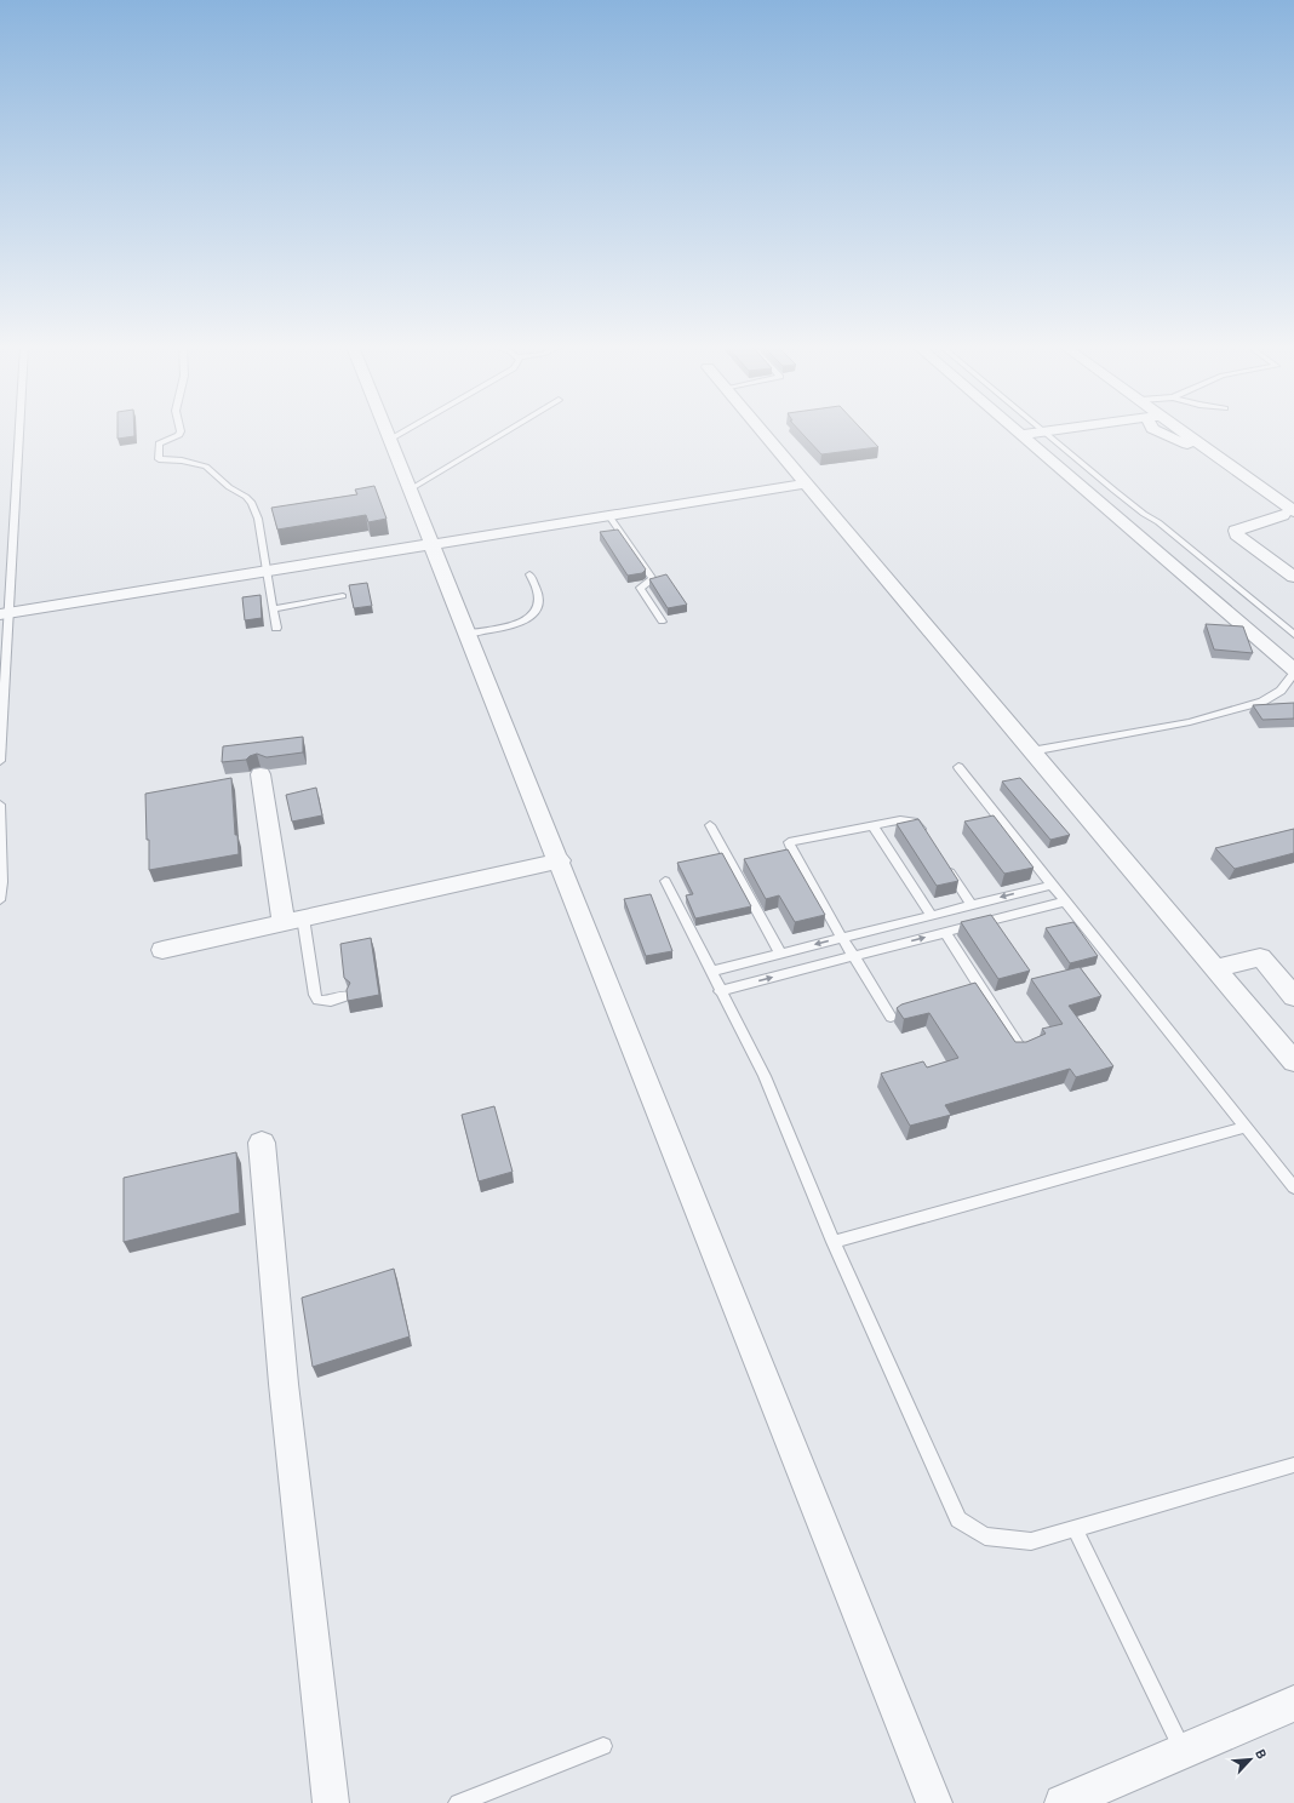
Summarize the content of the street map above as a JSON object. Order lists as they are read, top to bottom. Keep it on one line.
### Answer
{"north":"top right"}
